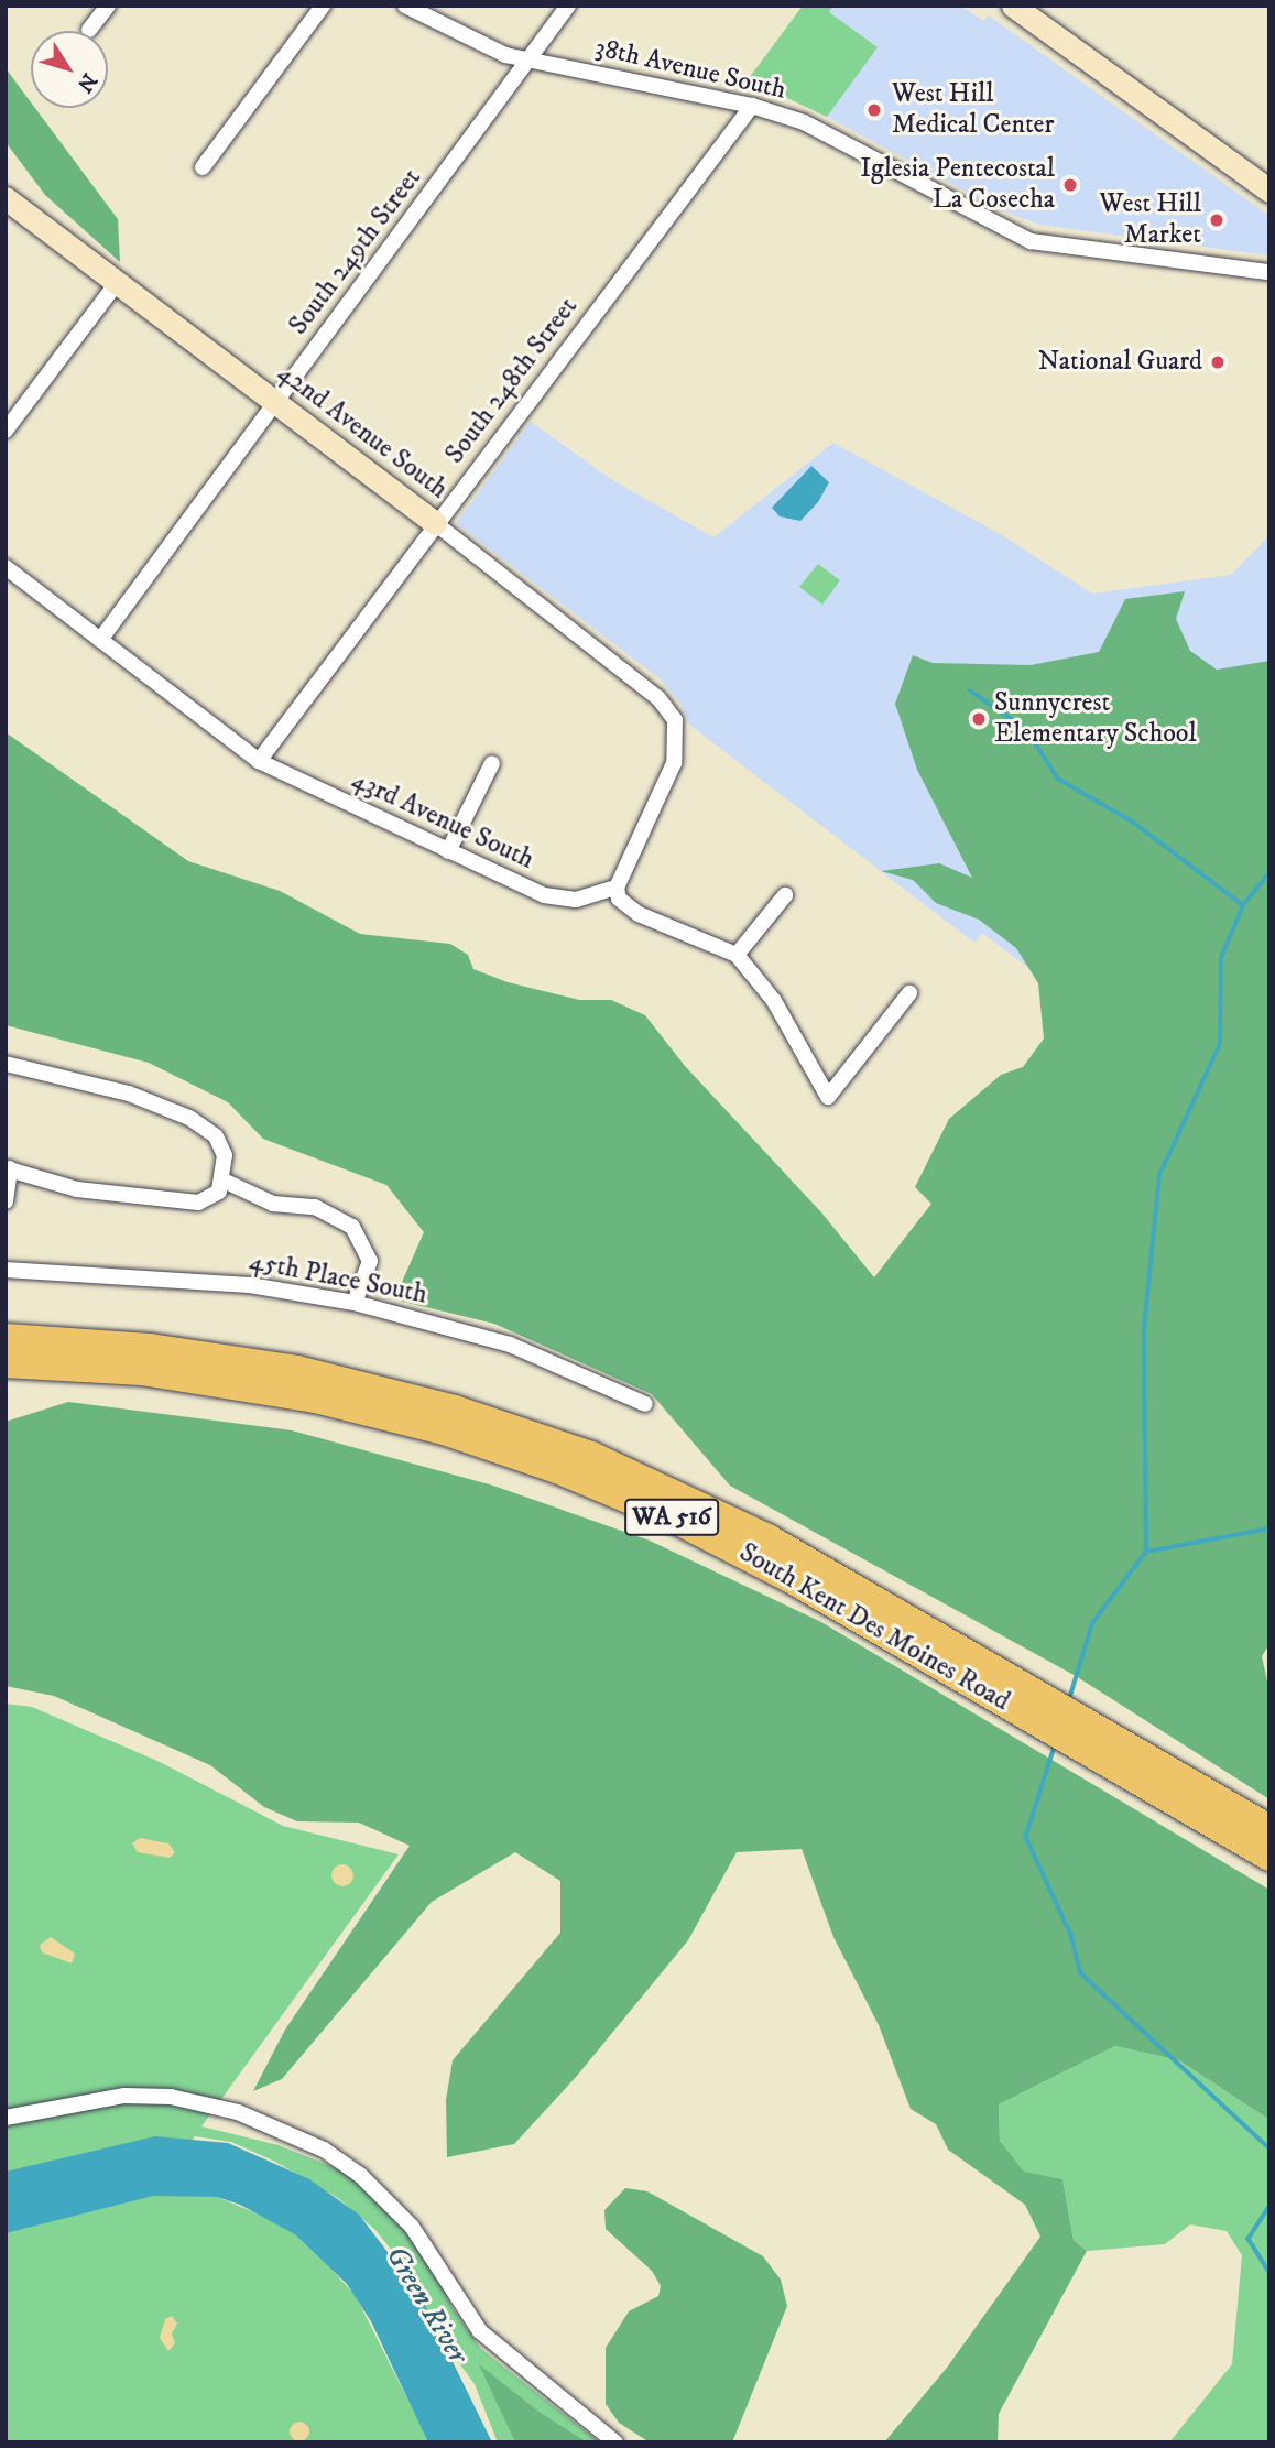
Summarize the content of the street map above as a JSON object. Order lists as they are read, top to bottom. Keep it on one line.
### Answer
{"streets":{"highway":["WA 516","South Kent Des Moines Road"],"street":["38th Avenue South","South 249th Street","South 248th Street","42nd Avenue South","43rd Avenue South","45th Place South"]},"crossings":[["38th Avenue South","South 249th Street"],["38th Avenue South","South 248th Street"],["South 249th Street","42nd Avenue South"],["South 249th Street","43rd Avenue South"],["South 248th Street","42nd Avenue South"],["South 248th Street","43rd Avenue South"],["42nd Avenue South","43rd Avenue South"]],"water":["Green River"],"places":["West Hill Medical Center","Iglesia Pentecostal La Cosecha","West Hill Market","National Guard","Sunnycrest Elementary School"],"north":"bottom right"}
